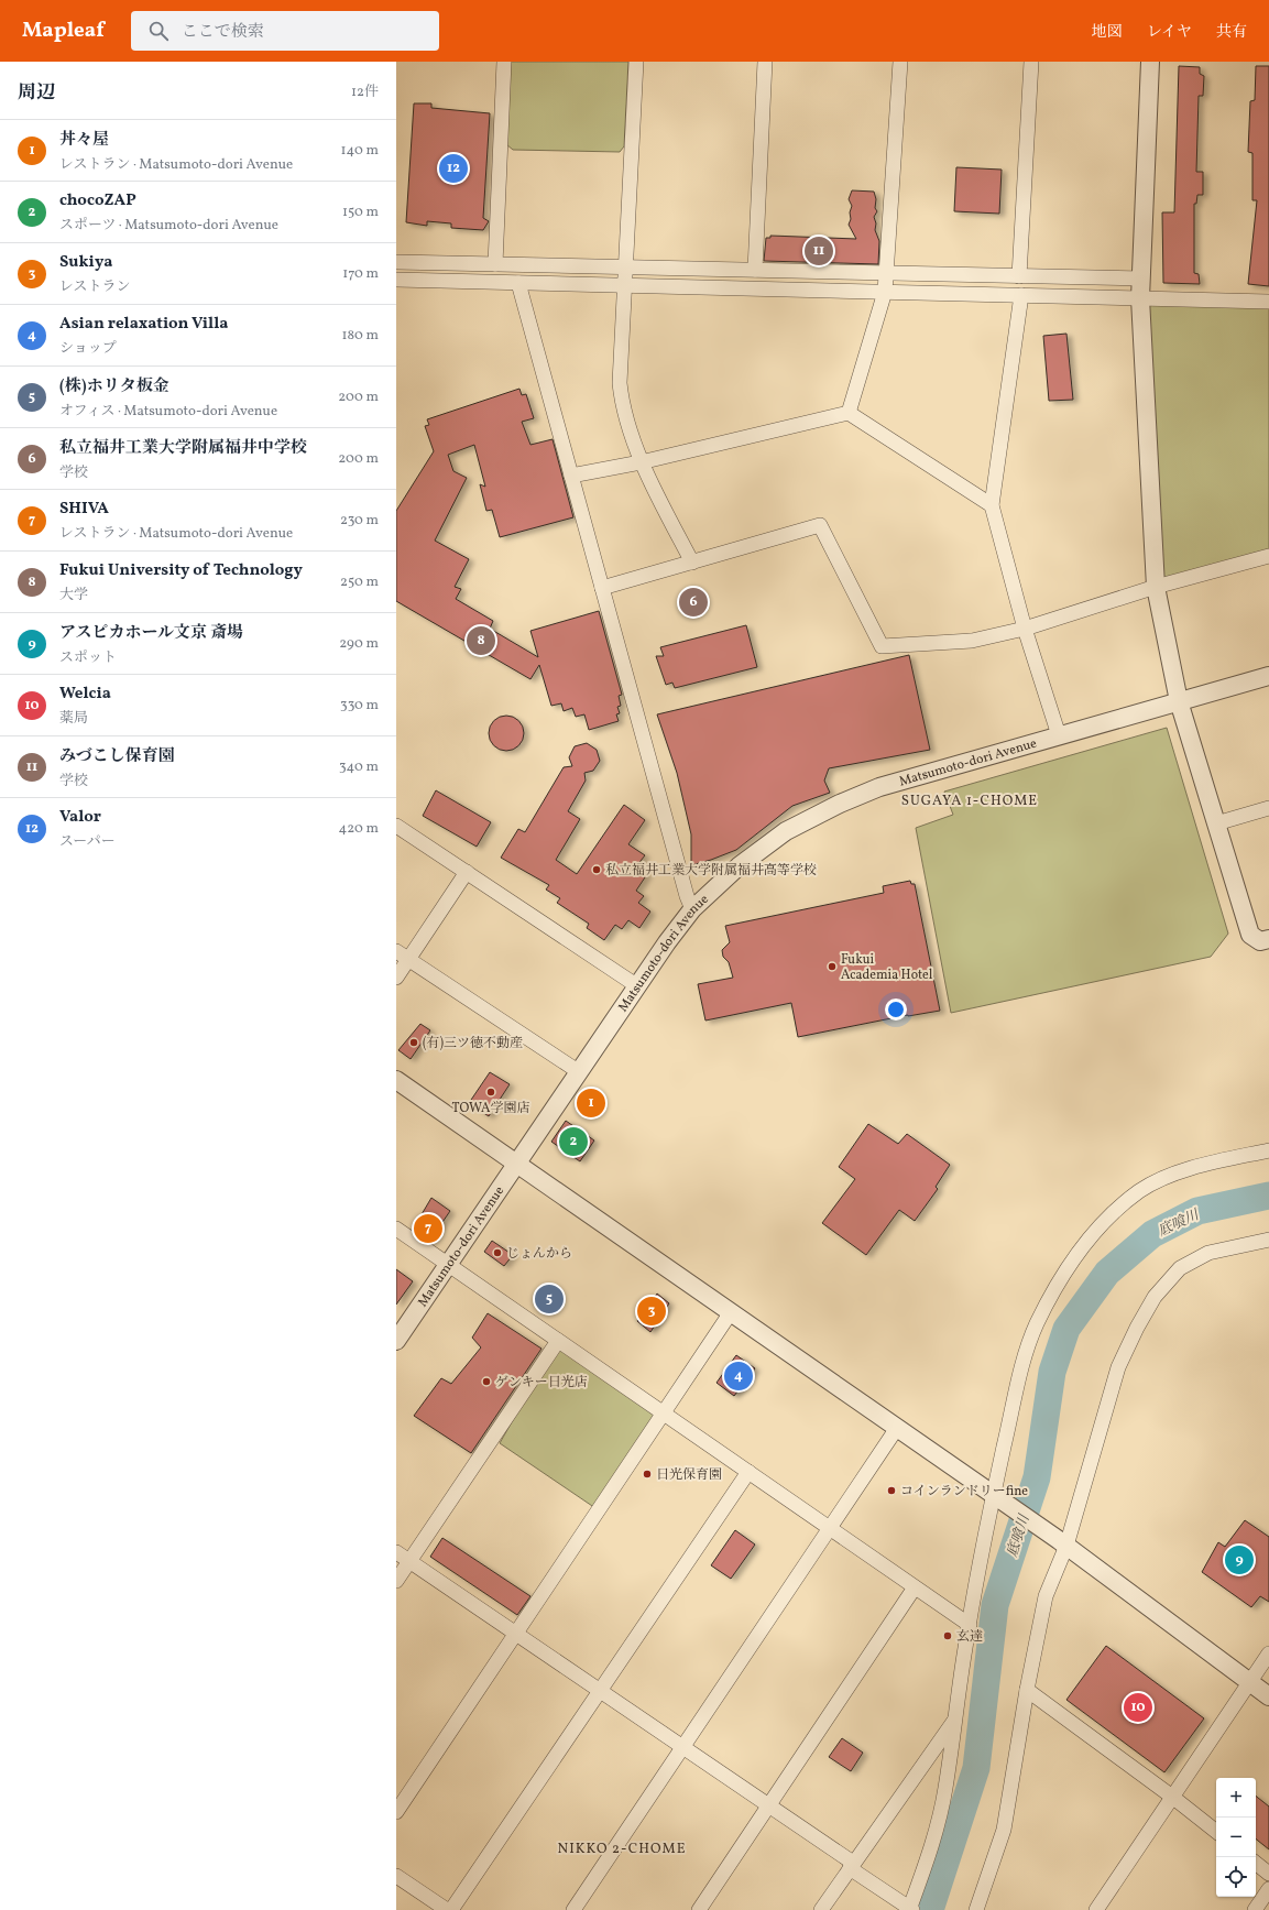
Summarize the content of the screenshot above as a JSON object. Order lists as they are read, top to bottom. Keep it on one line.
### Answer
{"streets":{"street":["Matsumoto-dori Avenue"]},"districts":["SUGAYA 1-CHOME","NIKKO 2-CHOME"],"water":["底喰川"],"places":["私立福井工業大学附属福井高等学校","Fukui Academia Hotel","(有)三ツ徳不動産","TOWA学園店","じょんから","ゲンキー日光店","日光保育園","コインランドリーfine","玄達"],"page":{"header":"Mapleaf","search":"ここで検索","nav":["地図","レイヤ","共有"],"heading":["周辺","12件"],"list":[{"mark":"1","name":"丼々屋","note":"レストラン · Matsumoto-dori Avenue","value":"140 m"},{"mark":"2","name":"chocoZAP","note":"スポーツ · Matsumoto-dori Avenue","value":"150 m"},{"mark":"3","name":"Sukiya","note":"レストラン","value":"170 m"},{"mark":"4","name":"Asian relaxation Villa","note":"ショップ","value":"180 m"},{"mark":"5","name":"(株)ホリタ板金","note":"オフィス · Matsumoto-dori Avenue","value":"200 m"},{"mark":"6","name":"私立福井工業大学附属福井中学校","note":"学校","value":"200 m"},{"mark":"7","name":"SHIVA","note":"レストラン · Matsumoto-dori Avenue","value":"230 m"},{"mark":"8","name":"Fukui University of Technology","note":"大学","value":"250 m"},{"mark":"9","name":"アスピカホール文京 斎場","note":"スポット","value":"290 m"},{"mark":"10","name":"Welcia","note":"薬局","value":"330 m"},{"mark":"11","name":"みづこし保育園","note":"学校","value":"340 m"},{"mark":"12","name":"Valor","note":"スーパー","value":"420 m"}],"pins":["12","11","6","8","1","2","7","5","3","4","9","10"],"map_buttons":["+","−"]}}
